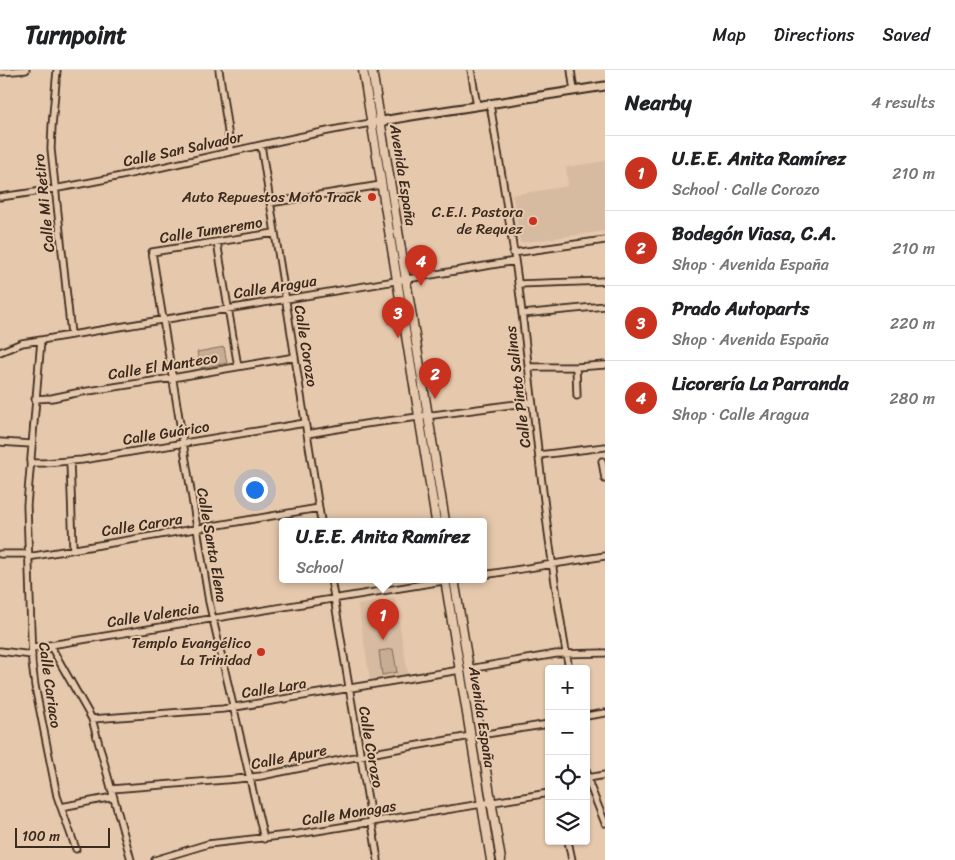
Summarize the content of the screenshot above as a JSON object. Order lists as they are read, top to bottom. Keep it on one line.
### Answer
{"streets":{"main road":["Avenida España"],"street":["Calle San Salvador","Calle Mi Retiro","Calle Tumeremo","Calle Aragua","Calle Corozo","Calle El Manteco","Calle Pinto Salinas","Calle Guárico","Calle Carora","Calle Santa Elena","Calle Valencia","Calle Cariaco","Calle Lara","Calle Apure","Calle Monagas"]},"crossings":[["Calle San Salvador","Avenida España"],["Calle San Salvador","Calle Mi Retiro"],["Calle San Salvador","Calle Corozo"],["Avenida España","Calle Tumeremo"],["Avenida España","Calle Aragua"],["Avenida España","Calle Lara"],["Avenida España","Calle Apure"],["Avenida España","Calle Monagas"],["Calle Mi Retiro","Calle Aragua"],["Calle Tumeremo","Calle Corozo"],["Calle Tumeremo","Calle Santa Elena"],["Calle Aragua","Calle Corozo"],["Calle Aragua","Calle Pinto Salinas"],["Calle Aragua","Calle Santa Elena"],["Calle Aragua","Calle Cariaco"],["Calle Corozo","Calle El Manteco"],["Calle Corozo","Calle Guárico"],["Calle Corozo","Calle Carora"],["Calle Corozo","Calle Valencia"],["Calle Corozo","Calle Lara"],["Calle Corozo","Calle Apure"],["Calle Corozo","Calle Monagas"],["Calle El Manteco","Calle Santa Elena"],["Calle El Manteco","Calle Cariaco"],["Calle Guárico","Calle Santa Elena"],["Calle Guárico","Calle Cariaco"],["Calle Carora","Calle Santa Elena"],["Calle Carora","Calle Cariaco"],["Calle Santa Elena","Calle Valencia"],["Calle Santa Elena","Calle Lara"],["Calle Santa Elena","Calle Apure"],["Calle Santa Elena","Calle Monagas"],["Calle Valencia","Calle Cariaco"]],"places":["Auto Repuestos Moto Track","C.E.I. Pastora de Requez","Templo Evangélico La Trinidad"],"scale_bar":"100 m","page":{"header":"Turnpoint","nav":["Map","Directions","Saved"],"heading":["Nearby","4 results"],"list":[{"mark":"1","name":"U.E.E. Anita Ramírez","note":"School · Calle Corozo","value":"210 m"},{"mark":"2","name":"Bodegón Viasa, C.A.","note":"Shop · Avenida España","value":"210 m"},{"mark":"3","name":"Prado Autoparts","note":"Shop · Avenida España","value":"220 m"},{"mark":"4","name":"Licorería La Parranda","note":"Shop · Calle Aragua","value":"280 m"}],"pins":["4","3","2","1"],"popup":["U.E.E. Anita Ramírez","School"],"map_buttons":["+","−"],"scale":"100 m"}}
